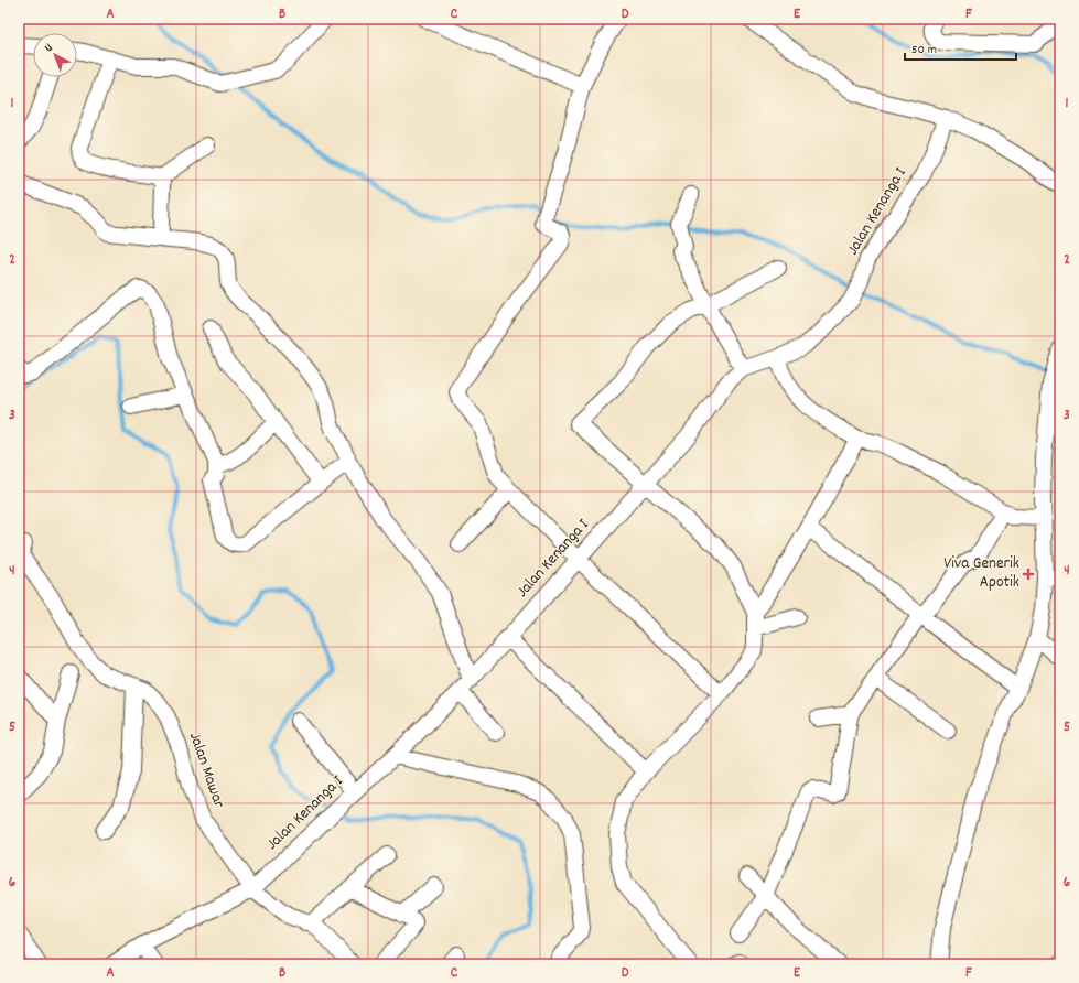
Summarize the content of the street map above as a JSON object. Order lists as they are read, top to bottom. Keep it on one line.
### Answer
{"streets":{"street":["Jalan Kenanga I","Jalan Mawar"]},"crossings":[["Jalan Kenanga I","Jalan Mawar"]],"places":{"health":["Viva Generik Apotik"]},"scale_bar":"50 m","north":"top left","grid":{"columns":["A","B","C","D","E","F"],"rows":["1","2","3","4","5","6"]}}
